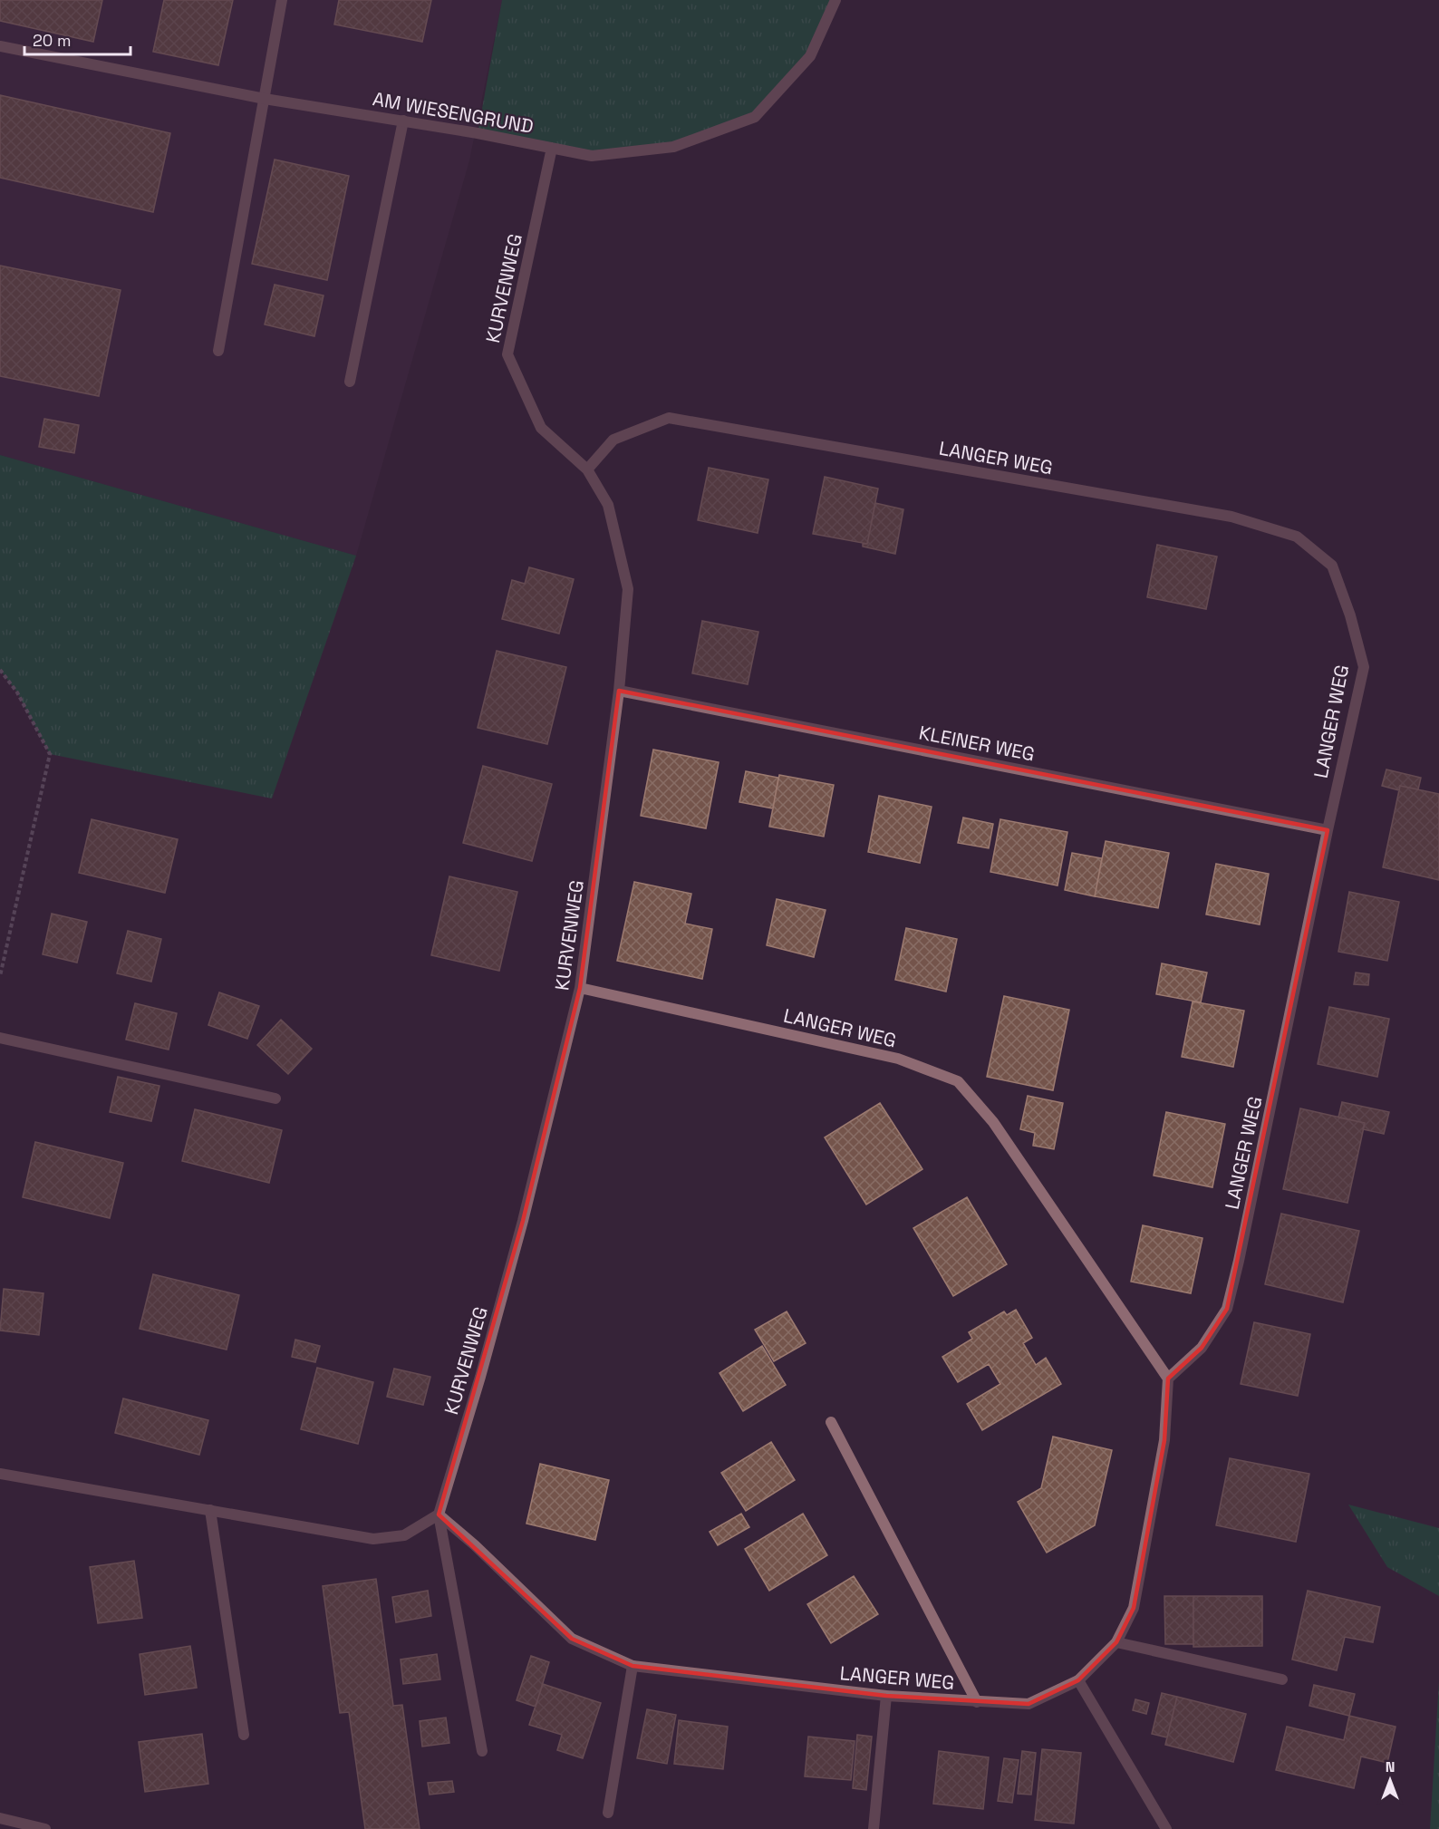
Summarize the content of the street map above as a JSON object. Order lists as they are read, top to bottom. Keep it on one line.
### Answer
{"streets":{"street":["AM WIESENGRUND","KURVENWEG","LANGER WEG","KLEINER WEG"]},"crossings":[["AM WIESENGRUND","KURVENWEG"],["KURVENWEG","LANGER WEG"],["KURVENWEG","KLEINER WEG"],["LANGER WEG","KLEINER WEG"]],"scale_bar":"20 m","north":"top"}
